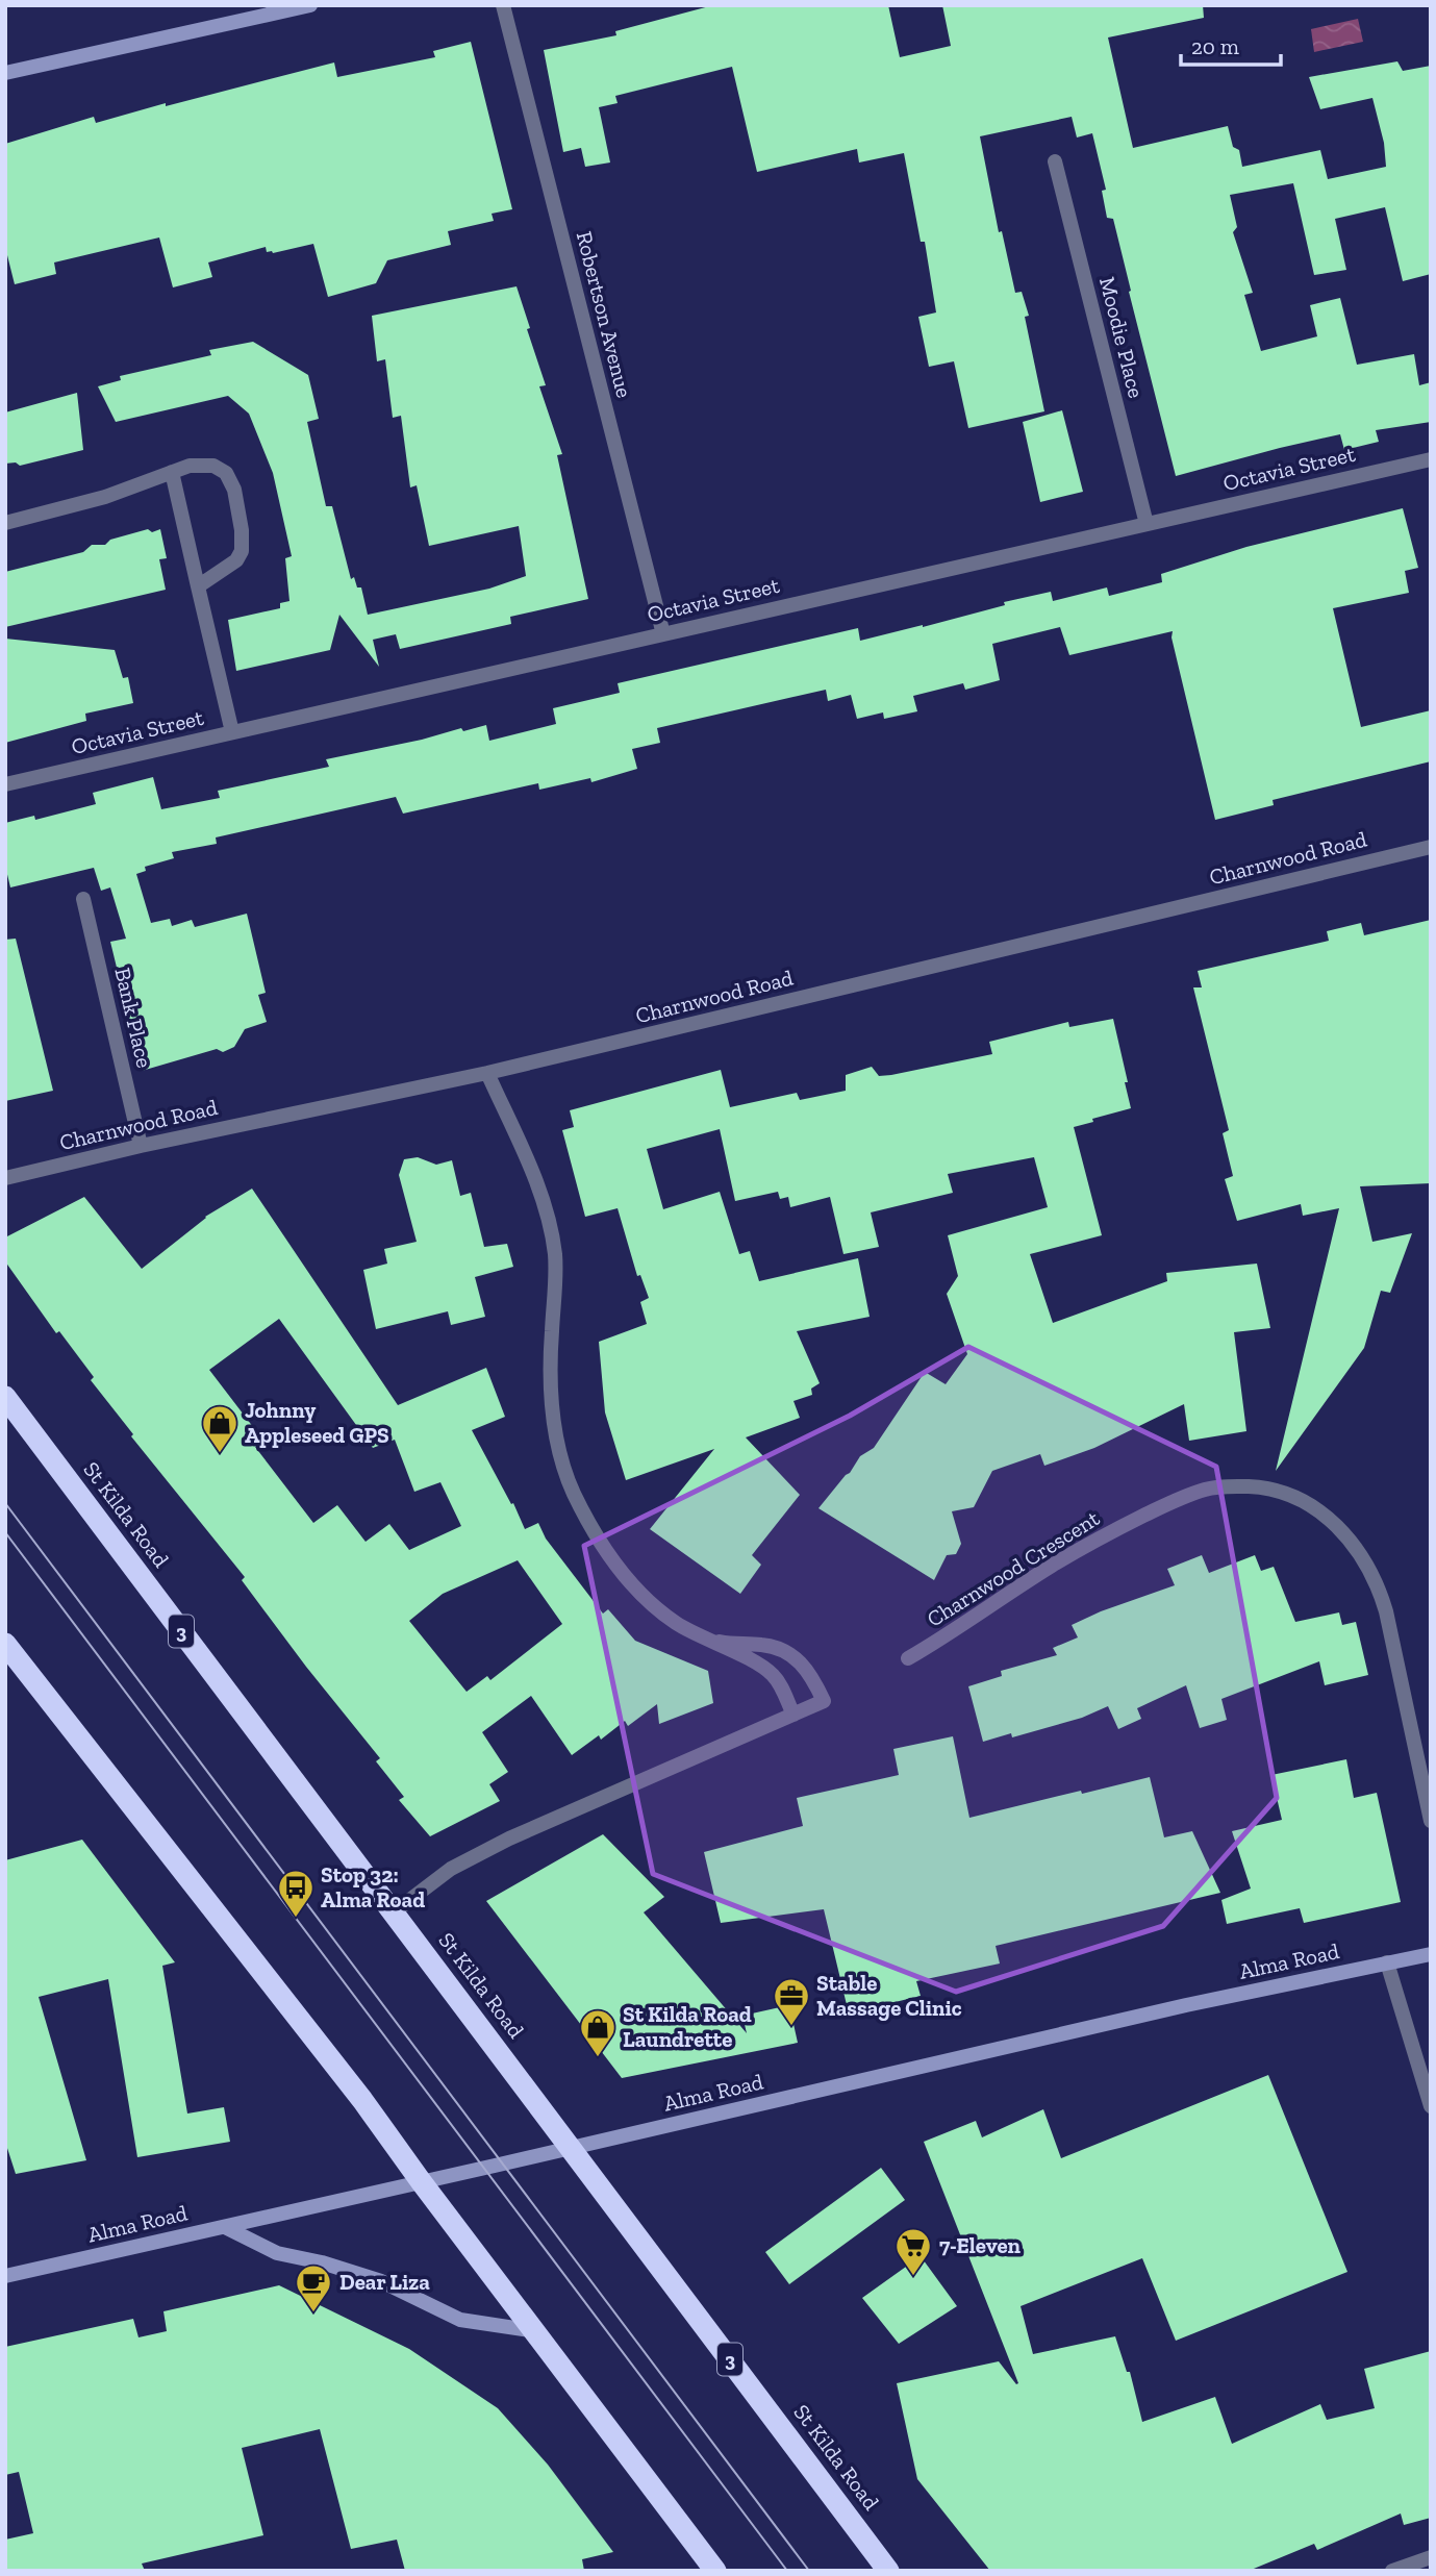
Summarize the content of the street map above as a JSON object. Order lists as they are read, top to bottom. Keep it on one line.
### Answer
{"streets":{"highway":["St Kilda Road","3"],"street":["Robertson Avenue","Moodie Place","Octavia Street","Charnwood Road","Bank Place","Charnwood Crescent","Alma Road"]},"crossings":[["Robertson Avenue","Octavia Street"],["Moodie Place","Octavia Street"],["Charnwood Road","Bank Place"],["St Kilda Road","Alma Road"]],"places":{"shop":["Johnny Appleseed GPS","St Kilda Road Laundrette"],"bus stop":["Stop 32: Alma Road"],"office":["Stable Massage Clinic"],"supermarket":["7-Eleven"],"cafe":["Dear Liza"]},"scale_bar":"20 m"}
